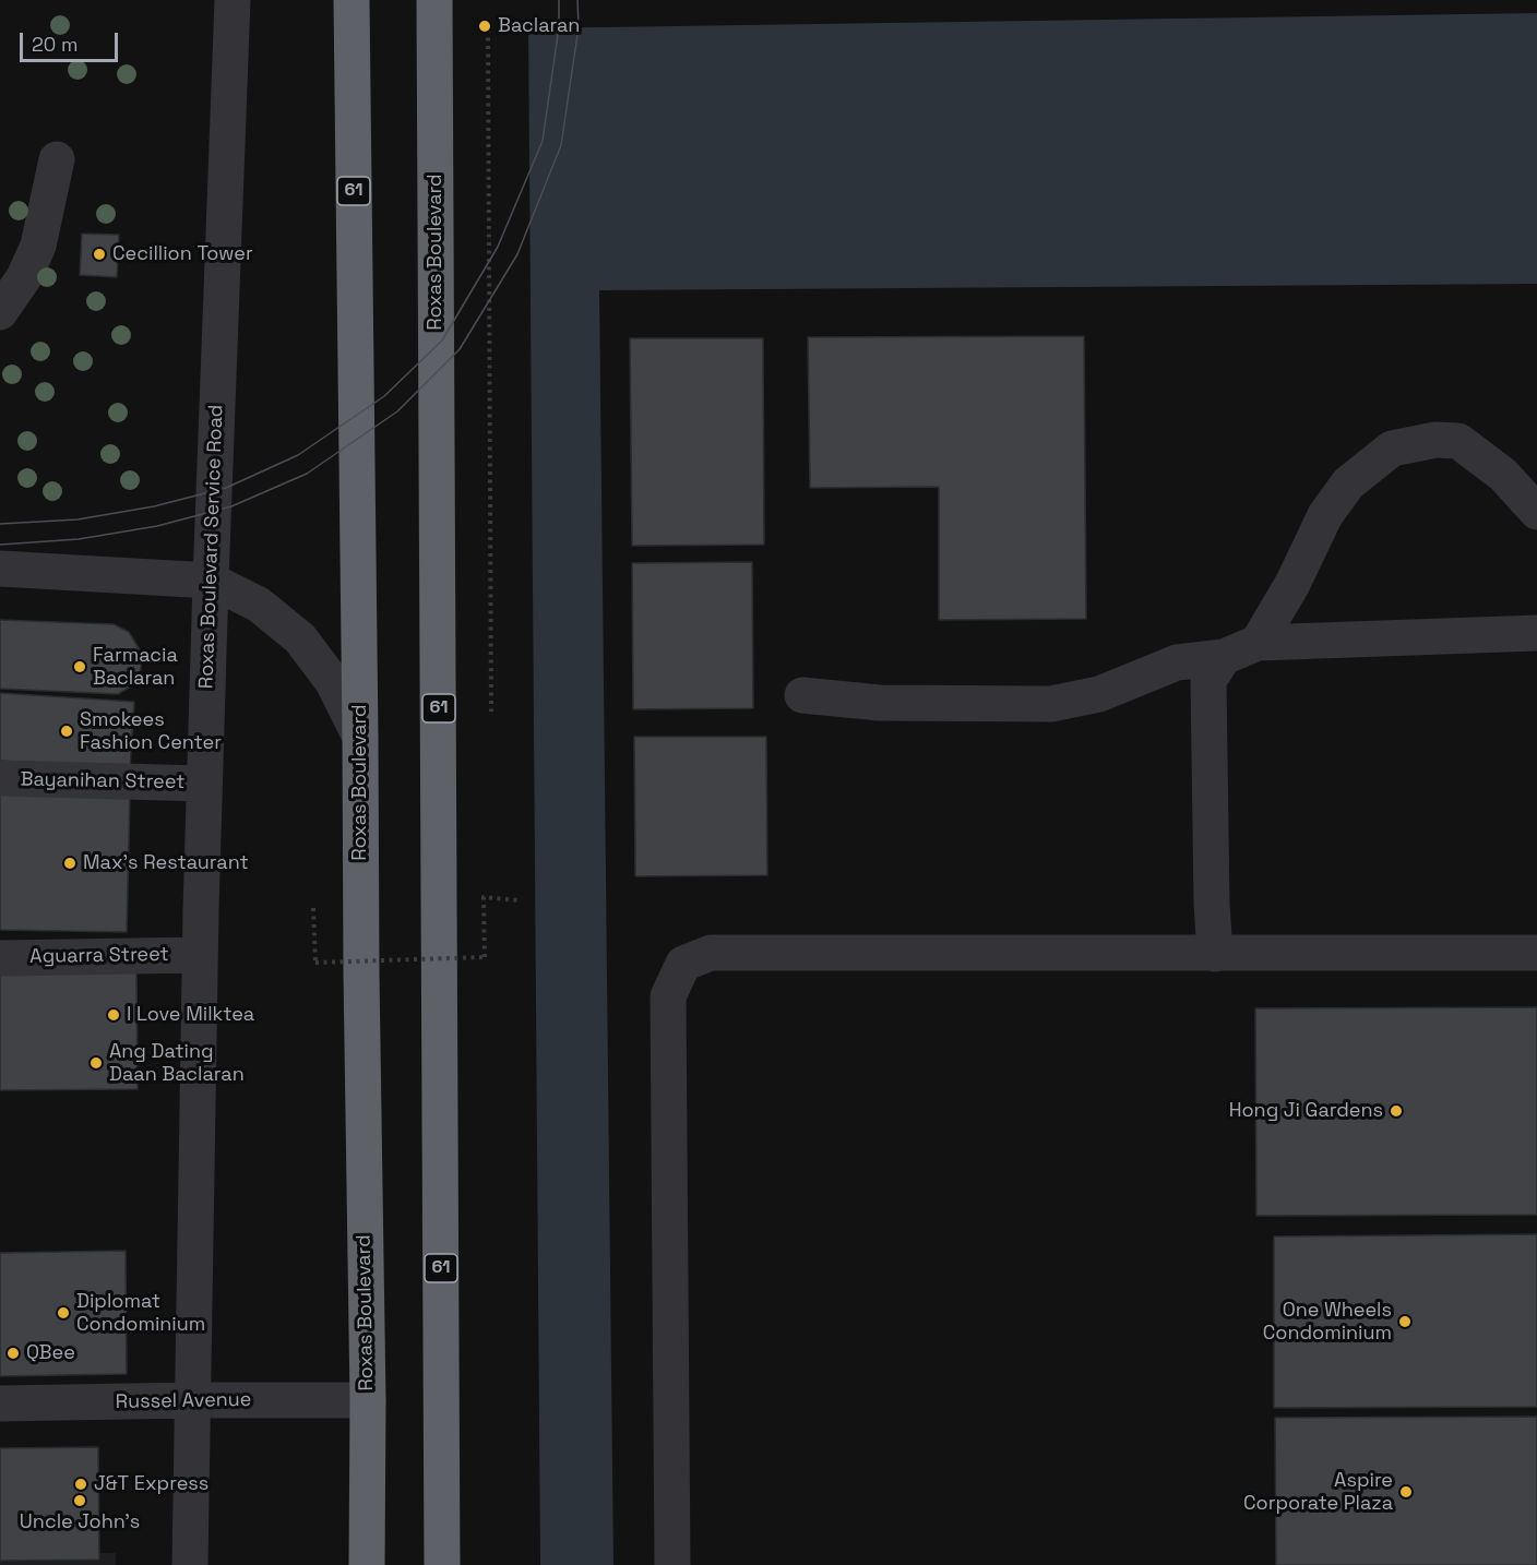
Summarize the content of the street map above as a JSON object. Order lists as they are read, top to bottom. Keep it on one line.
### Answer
{"streets":{"highway":["61","Roxas Boulevard"],"street":["Roxas Boulevard Service Road","Bayanihan Street","Aguarra Street","Russel Avenue"]},"crossings":[["Roxas Boulevard","Russel Avenue"],["Roxas Boulevard Service Road","Bayanihan Street"],["Roxas Boulevard Service Road","Aguarra Street"],["Roxas Boulevard Service Road","Russel Avenue"]],"places":["Baclaran","Cecillion Tower","Farmacia Baclaran","Smokees Fashion Center","Max's Restaurant","I Love Milktea","Ang Dating Daan Baclaran","Hong Ji Gardens","Diplomat Condominium","One Wheels Condominium","QBee","J&T Express","Aspire Corporate Plaza","Uncle John's"],"scale_bar":"20 m"}
